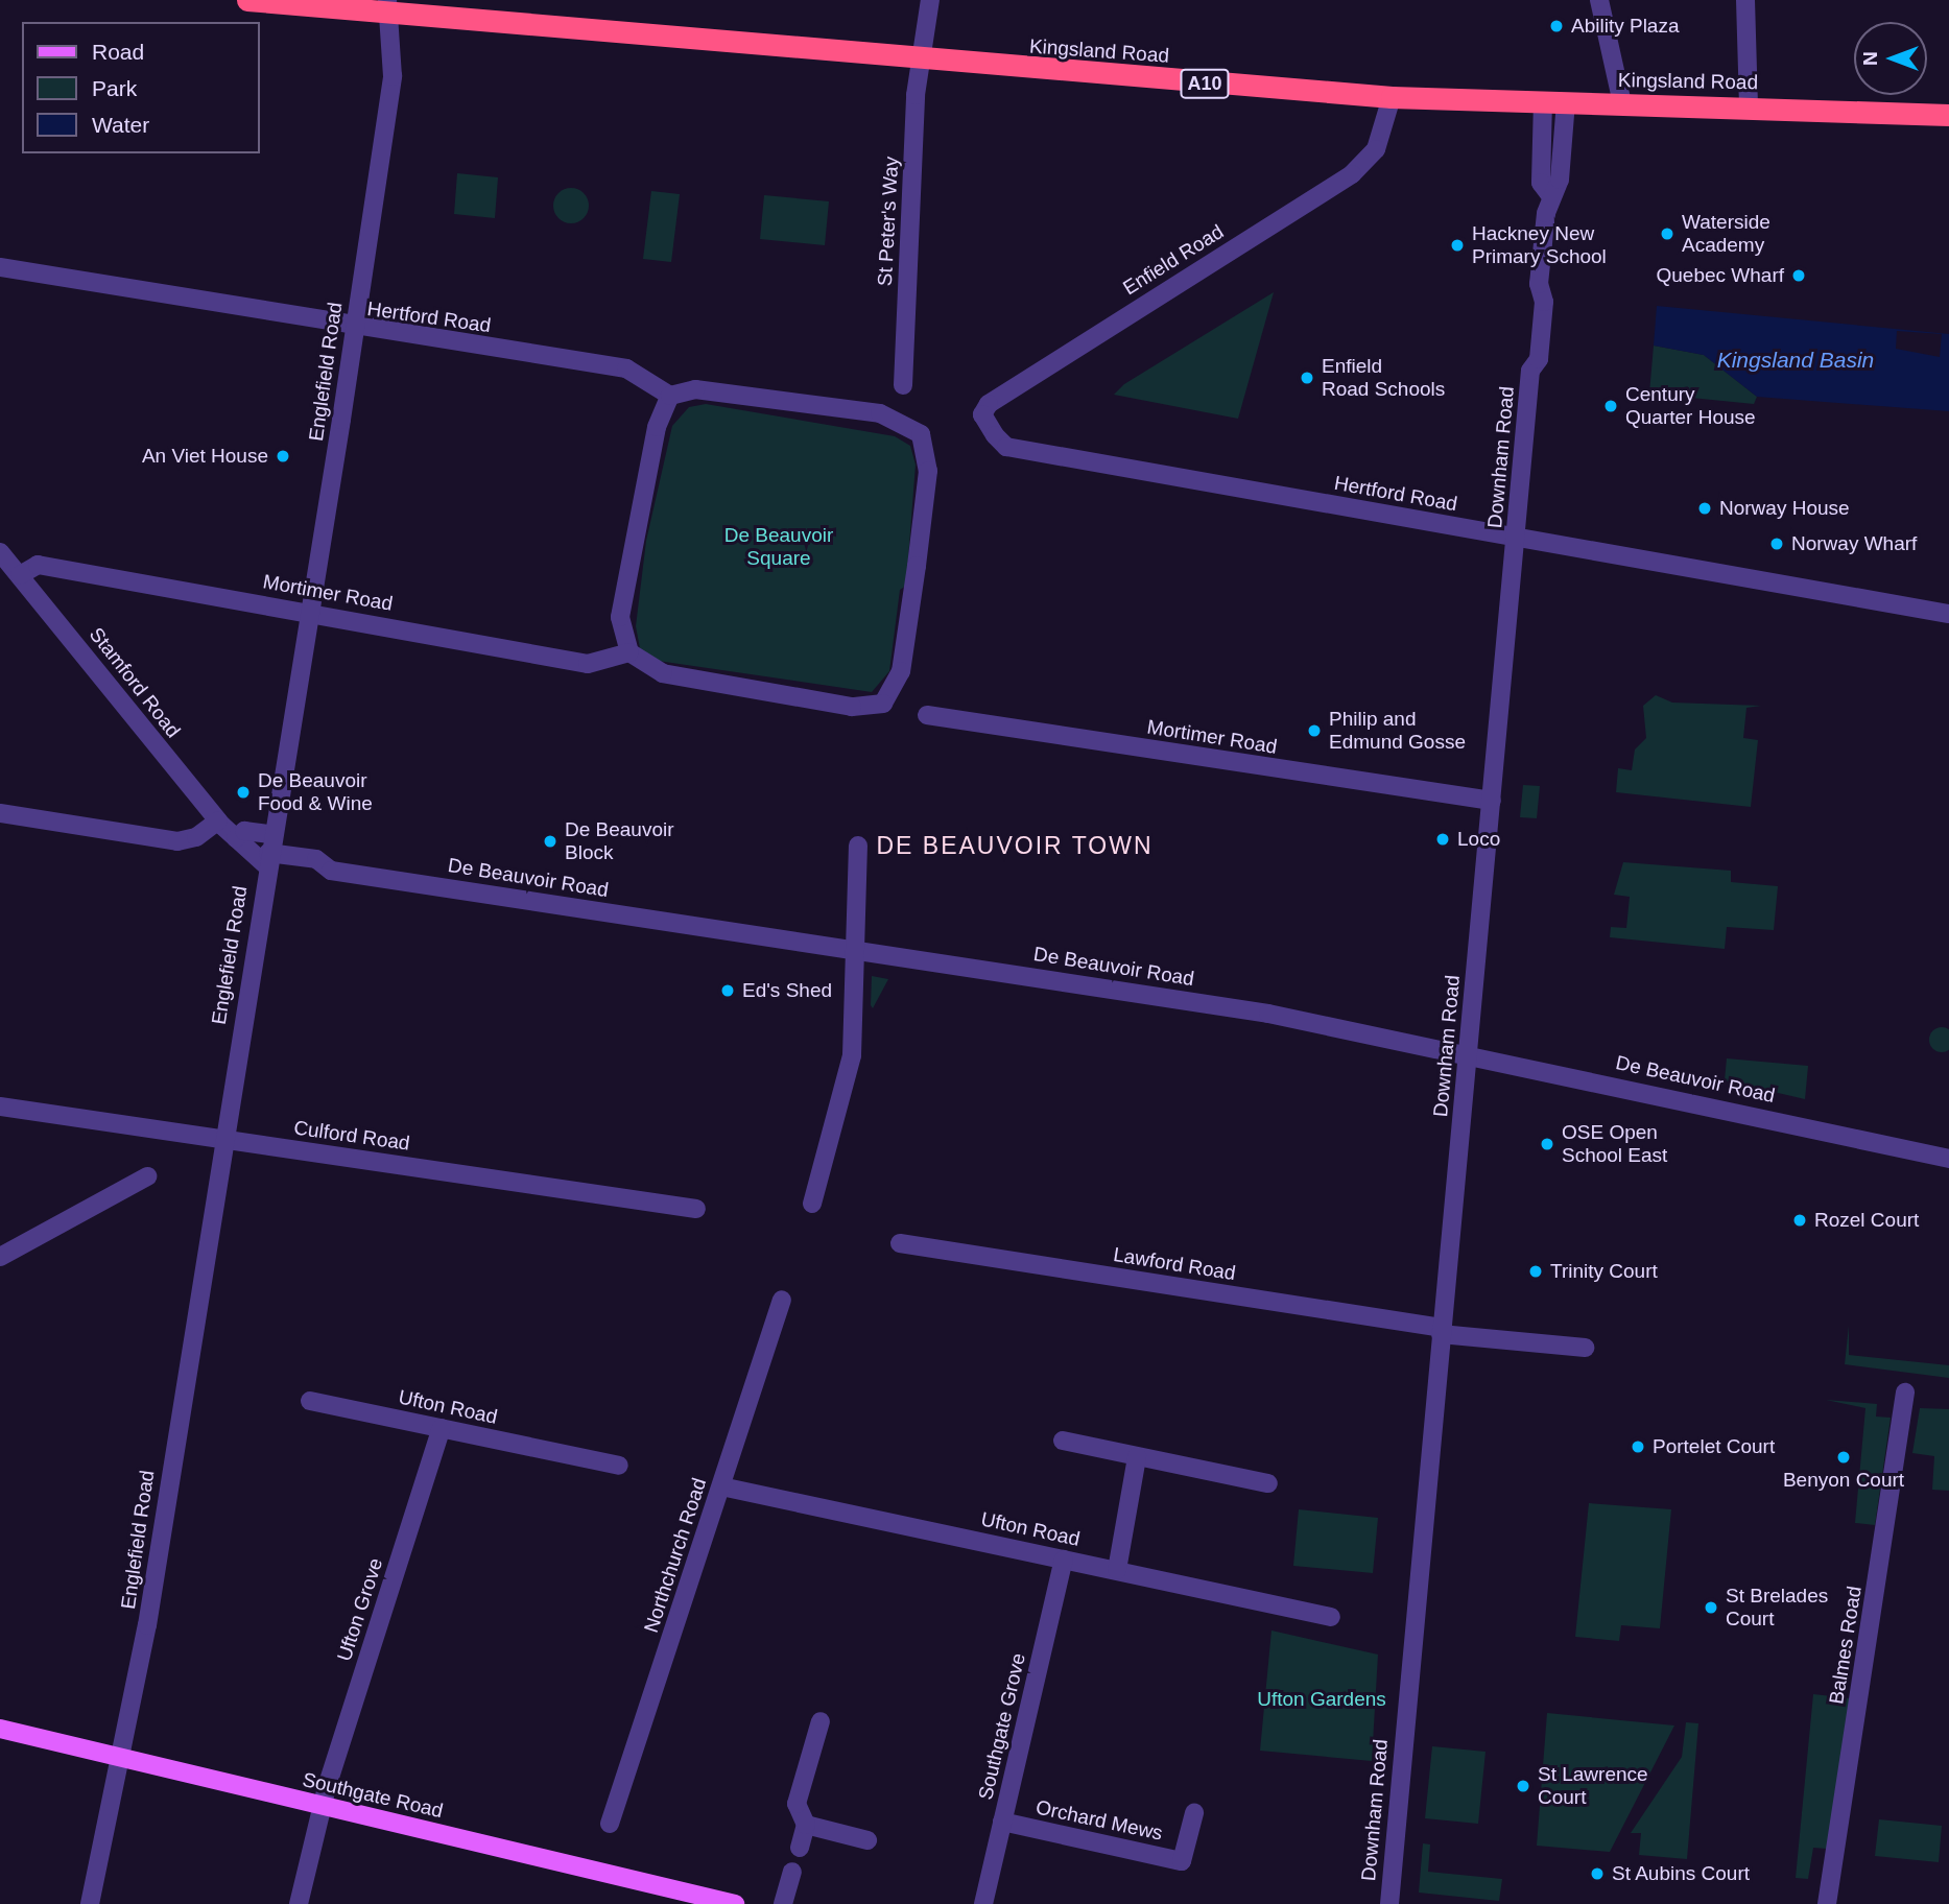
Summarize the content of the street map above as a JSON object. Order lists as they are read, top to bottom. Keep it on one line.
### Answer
{"streets":{"highway":["Kingsland Road","A10"],"main road":["Southgate Road"],"street":["St Peter's Way","Enfield Road","Hertford Road","Englefield Road","Downham Road","Mortimer Road","Stamford Road","De Beauvoir Road","Culford Road","Lawford Road","Ufton Road","Northchurch Road","Ufton Grove","Balmes Road","Southgate Grove","Orchard Mews"]},"crossings":[["Kingsland Road","St Peter's Way"],["Kingsland Road","Enfield Road"],["Kingsland Road","Englefield Road"],["Kingsland Road","Downham Road"],["Enfield Road","Hertford Road"],["Hertford Road","Englefield Road"],["Hertford Road","Downham Road"],["Englefield Road","Mortimer Road"],["Englefield Road","Stamford Road"],["Englefield Road","De Beauvoir Road"],["Englefield Road","Culford Road"],["Englefield Road","Southgate Road"],["Downham Road","Mortimer Road"],["Downham Road","De Beauvoir Road"],["Downham Road","Lawford Road"],["Mortimer Road","Stamford Road"],["Stamford Road","De Beauvoir Road"],["Ufton Road","Northchurch Road"],["Ufton Road","Ufton Grove"],["Ufton Road","Southgate Grove"],["Ufton Grove","Southgate Road"],["Southgate Grove","Orchard Mews"]],"districts":["DE BEAUVOIR TOWN"],"water":["Kingsland Basin"],"parks":["De Beauvoir Square","Ufton Gardens"],"places":["Ability Plaza","Waterside Academy","Hackney New Primary School","Quebec Wharf","Enfield Road Schools","Century Quarter House","An Viet House","Norway House","Norway Wharf","Philip and Edmund Gosse","De Beauvoir Food & Wine","Loco","De Beauvoir Block","Ed's Shed","OSE Open School East","Rozel Court","Trinity Court","Portelet Court","Benyon Court","St Brelades Court","St Lawrence Court","St Aubins Court"],"legend":["Road","Park","Water"],"north":"left"}
